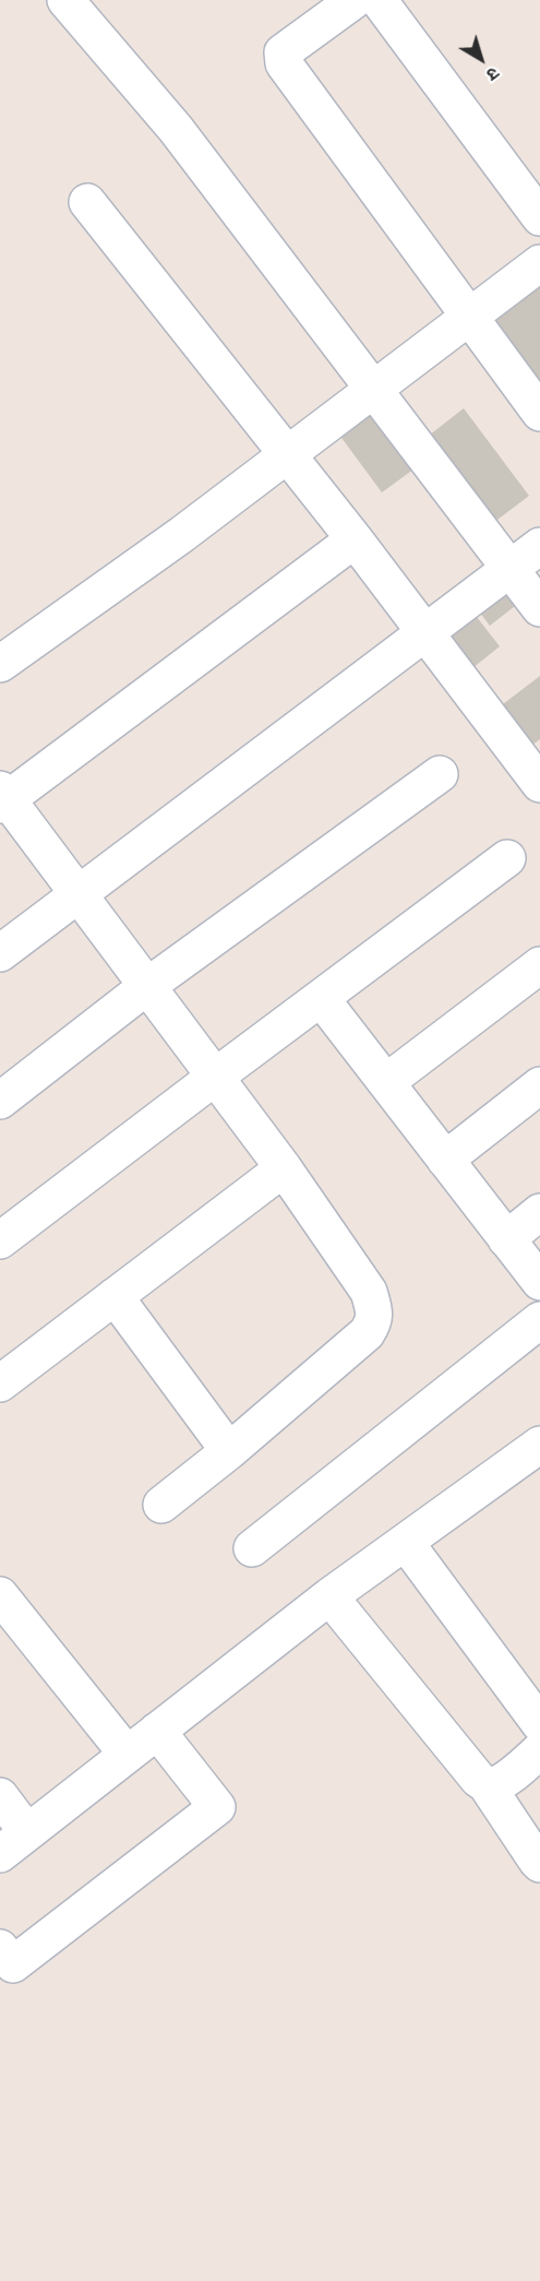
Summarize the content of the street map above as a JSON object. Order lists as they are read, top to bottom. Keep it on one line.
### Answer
{"north":"bottom right"}
